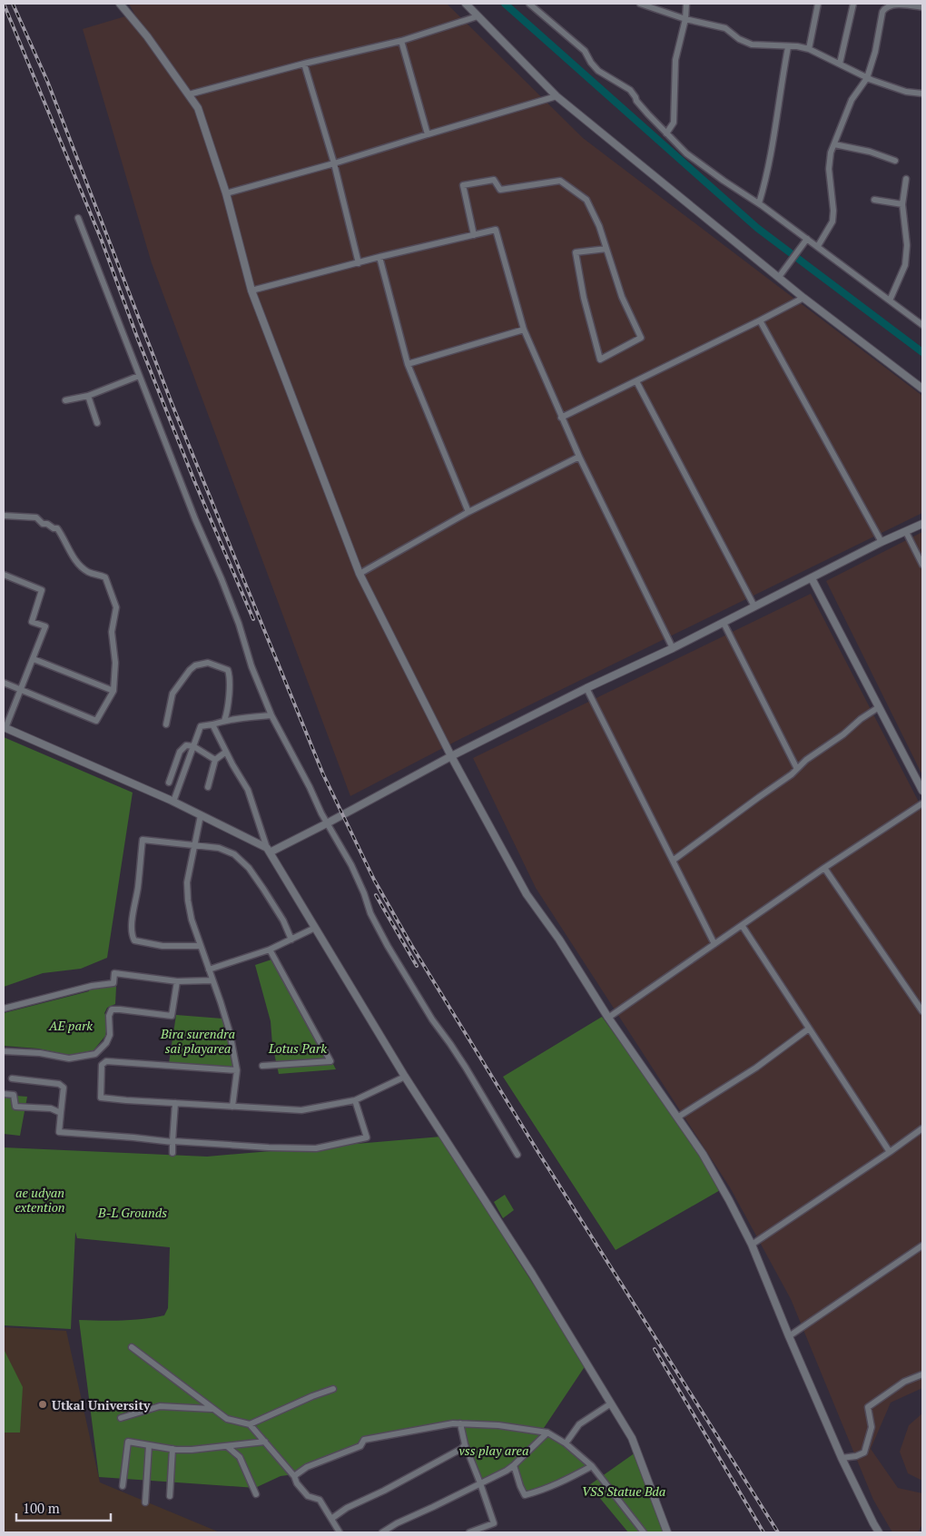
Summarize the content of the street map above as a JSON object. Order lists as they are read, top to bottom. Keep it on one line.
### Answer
{"parks":["AE park","Bira surendra sai playarea","Lotus Park","ae udyan extention","B-L Grounds","vss play area","VSS Statue Bda"],"places":["Utkal University"],"scale_bar":"100 m"}
